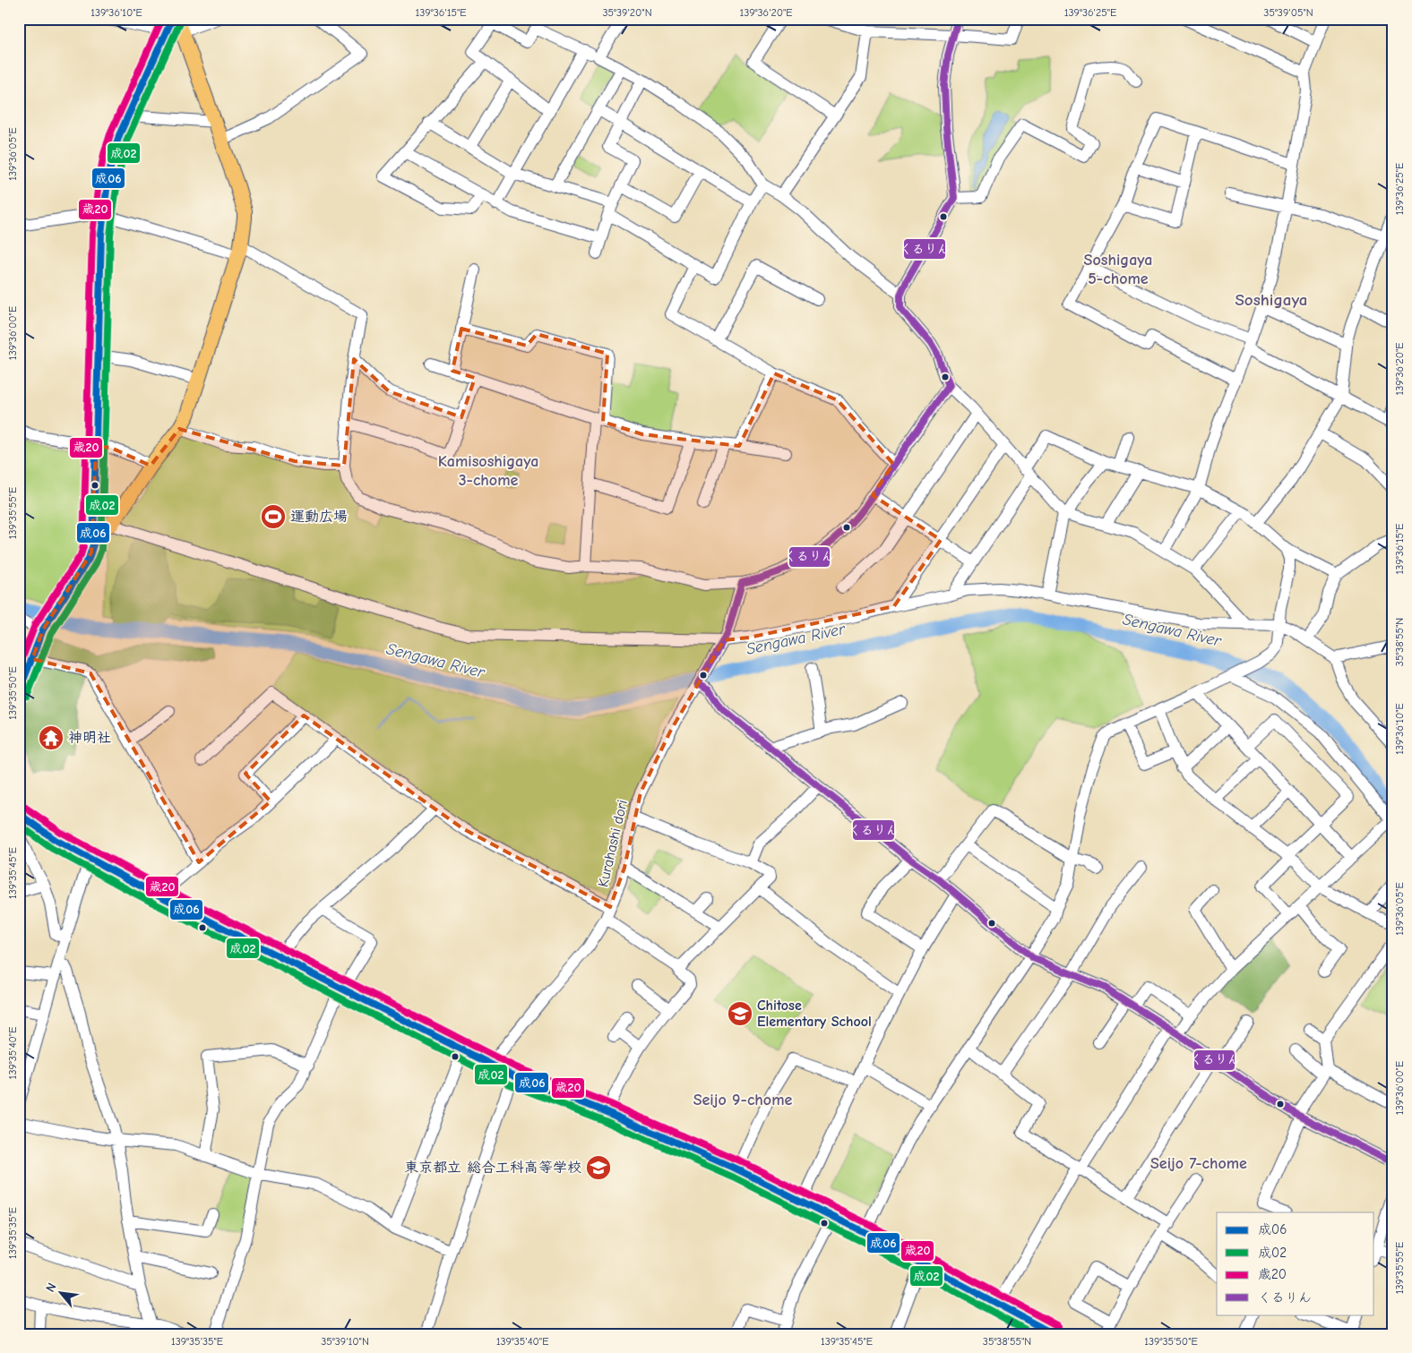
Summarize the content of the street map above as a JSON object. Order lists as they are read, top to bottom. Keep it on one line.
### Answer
{"streets":{"street":["Kurahashi dori"]},"districts":["Soshigaya 5-chome","Soshigaya","Kamisoshigaya 3-chome","Seijo 9-chome","Seijo 7-chome"],"water":["Sengawa River"],"places":{"sports":["運動広場"],"temple":["神明社"],"school or university":["Chitose Elementary School","東京都立 総合工科高等学校"]},"lines":["transit line 成06","transit line 歳20","transit line くるりん","transit line 成02"],"legend":["成06","成02","歳20","くるりん"],"north":"top left","coordinates":["139°36'10\"E","139°36'15\"E","35°39'20\"N","139°36'20\"E","139°36'25\"E","35°39'05\"N","139°36'05\"E","139°36'00\"E","139°35'55\"E","35°38'55\"N","139°35'50\"E","139°35'45\"E","139°35'40\"E","139°35'35\"E","35°39'10\"N"]}
